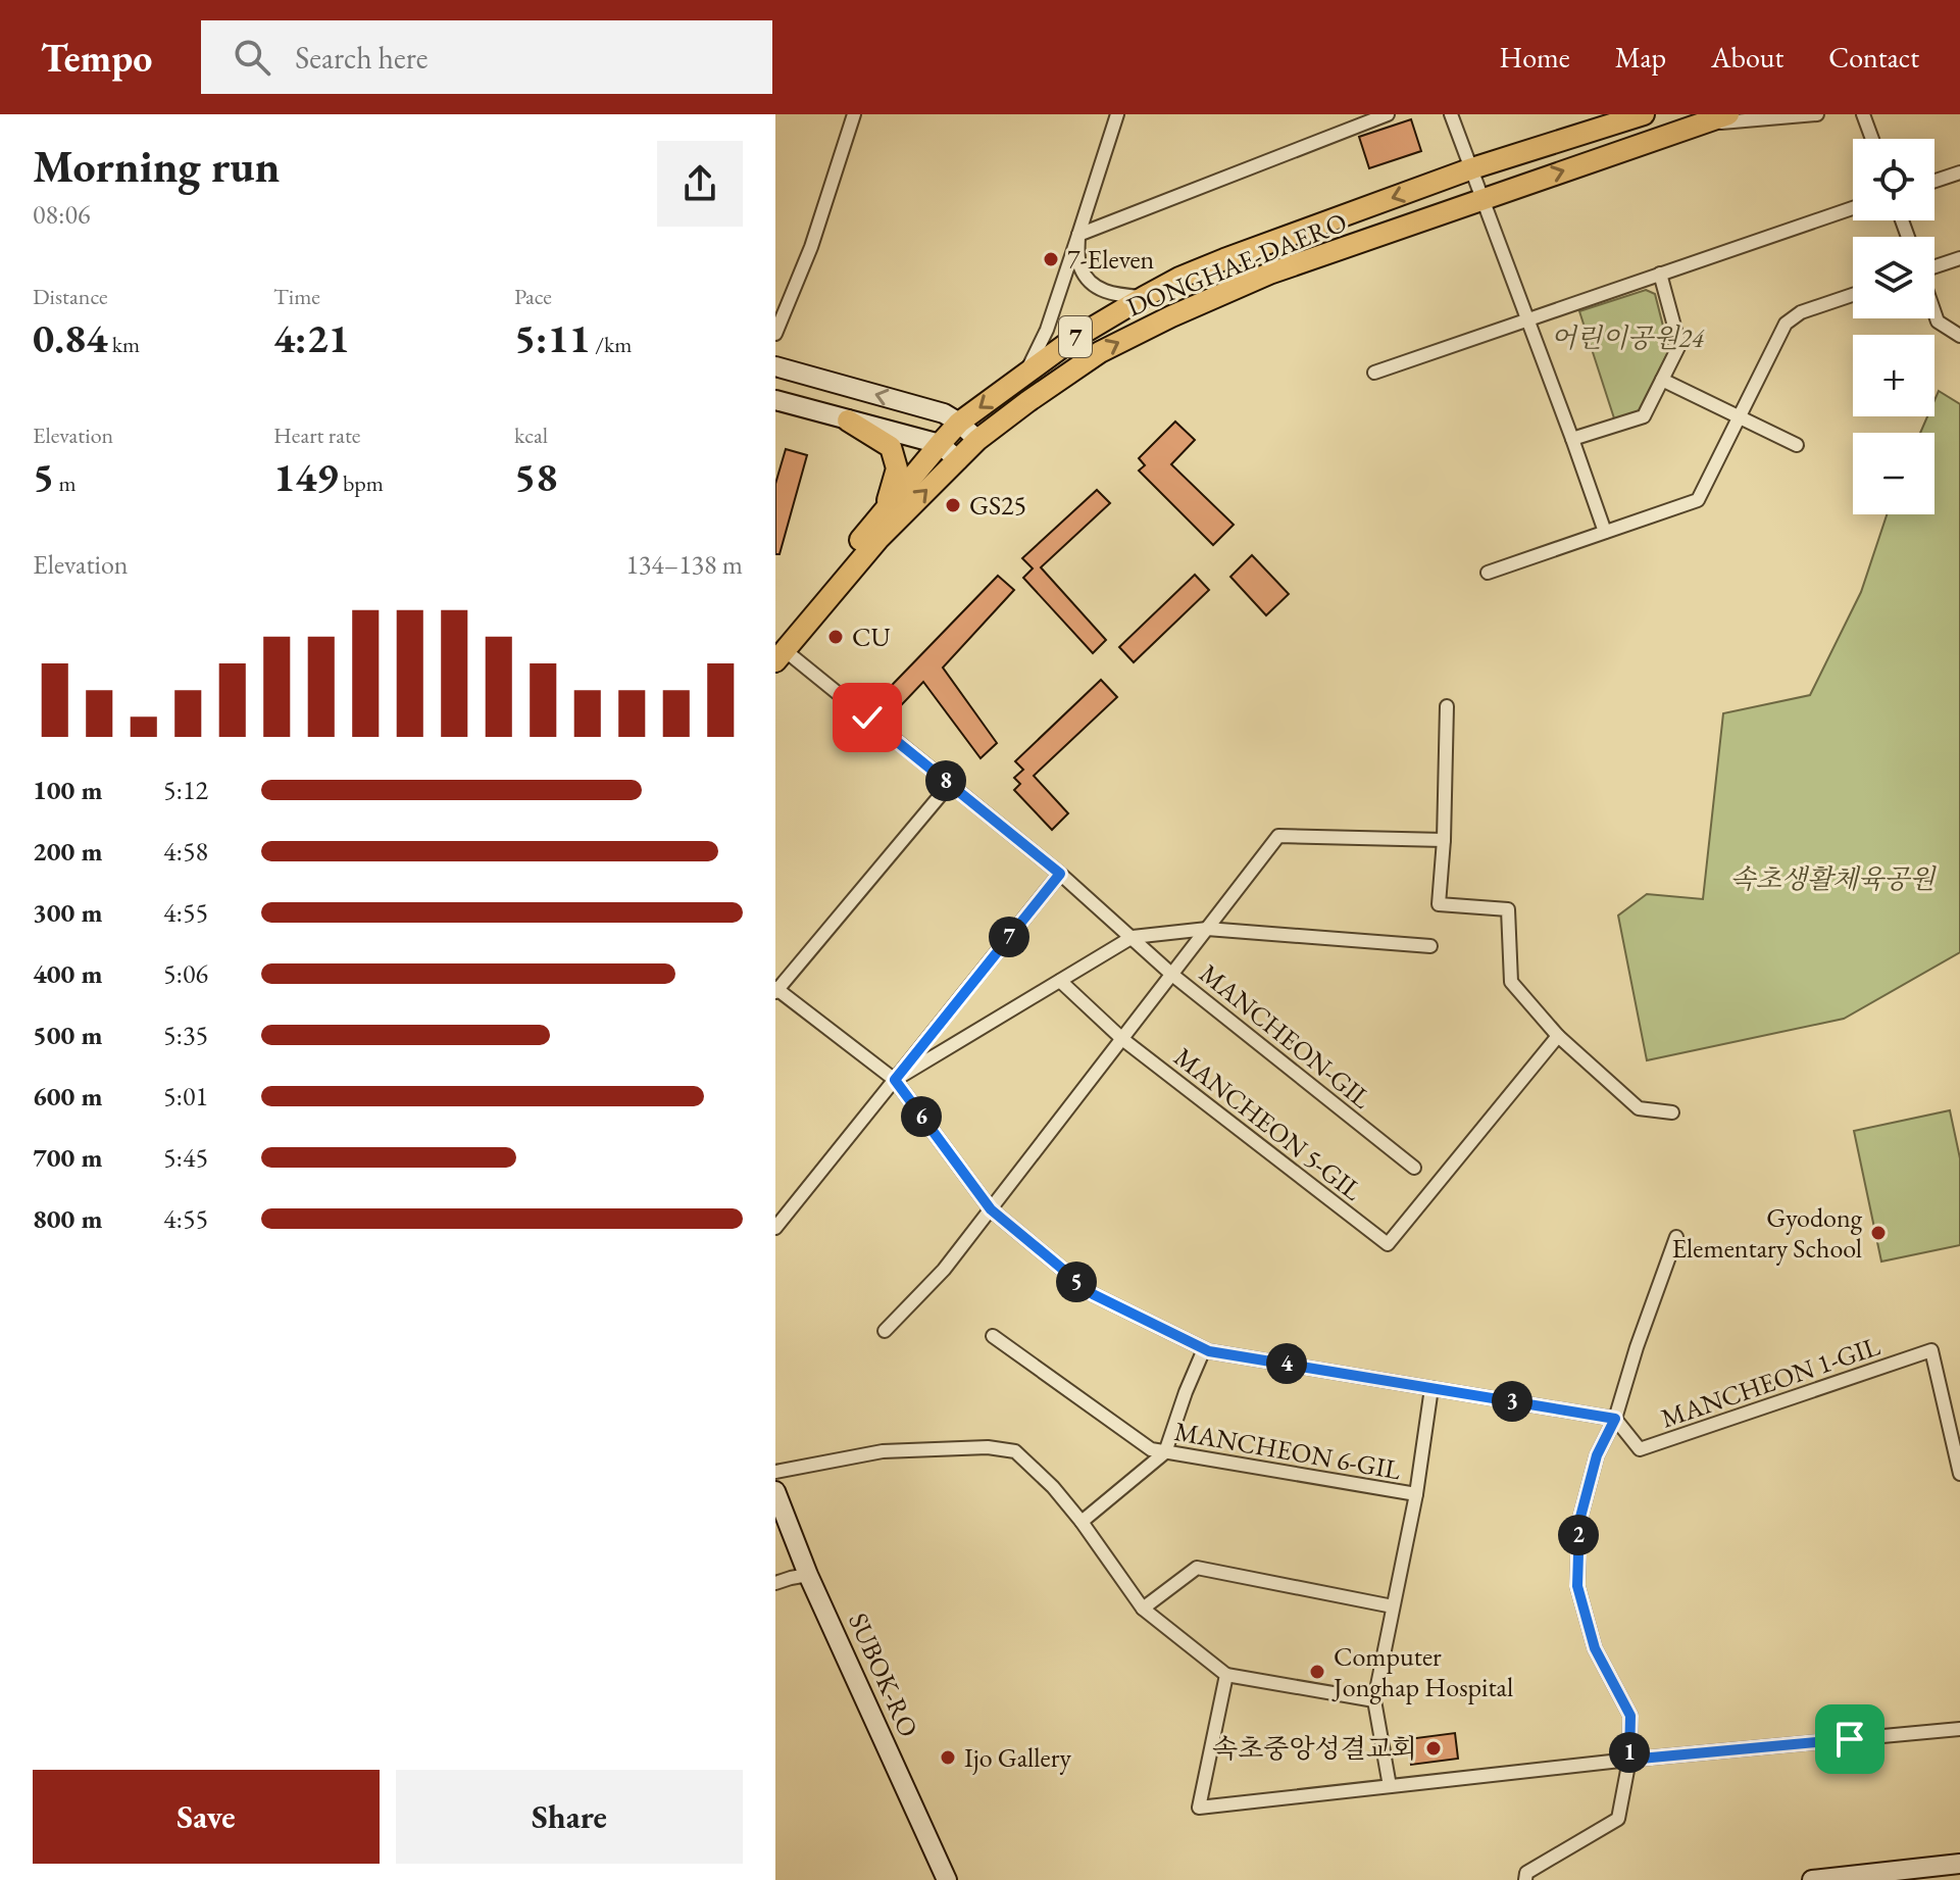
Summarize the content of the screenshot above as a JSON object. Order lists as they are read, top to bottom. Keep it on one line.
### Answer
{"streets":{"main road":["DONGHAE-DAERO","7"],"street":["MANCHEON-GIL","MANCHEON 5-GIL","MANCHEON 1-GIL","MANCHEON 6-GIL","SUBOK-RO"]},"crossings":[["DONGHAE-DAERO","MANCHEON-GIL"]],"parks":["어린이공원24","속초생활체육공원"],"places":["7-Eleven","GS25","CU","Gyodong Elementary School","Computer Jonghap Hospital","속초중앙성결교회","Ijo Gallery"],"page":{"header":"Tempo","search":"Search here","nav":["Home","Map","About","Contact"],"heading":["Morning run","08:06"],"map_buttons":["+","−"],"stats":[["Distance","0.84 km"],["Time","4:21"],["Pace","5:11 /km"],["Elevation","5 m"],["Heart rate","149 bpm"],["kcal","58"]],"chart":["Elevation","134–138 m"],"list":[{"name":"100 m","note":"5:12"},{"name":"200 m","note":"4:58"},{"name":"300 m","note":"4:55"},{"name":"400 m","note":"5:06"},{"name":"500 m","note":"5:35"},{"name":"600 m","note":"5:01"},{"name":"700 m","note":"5:45"},{"name":"800 m","note":"4:55"}],"pins":["8","7","6","5","4","3","2","1"],"buttons":["Save","Share"]}}
